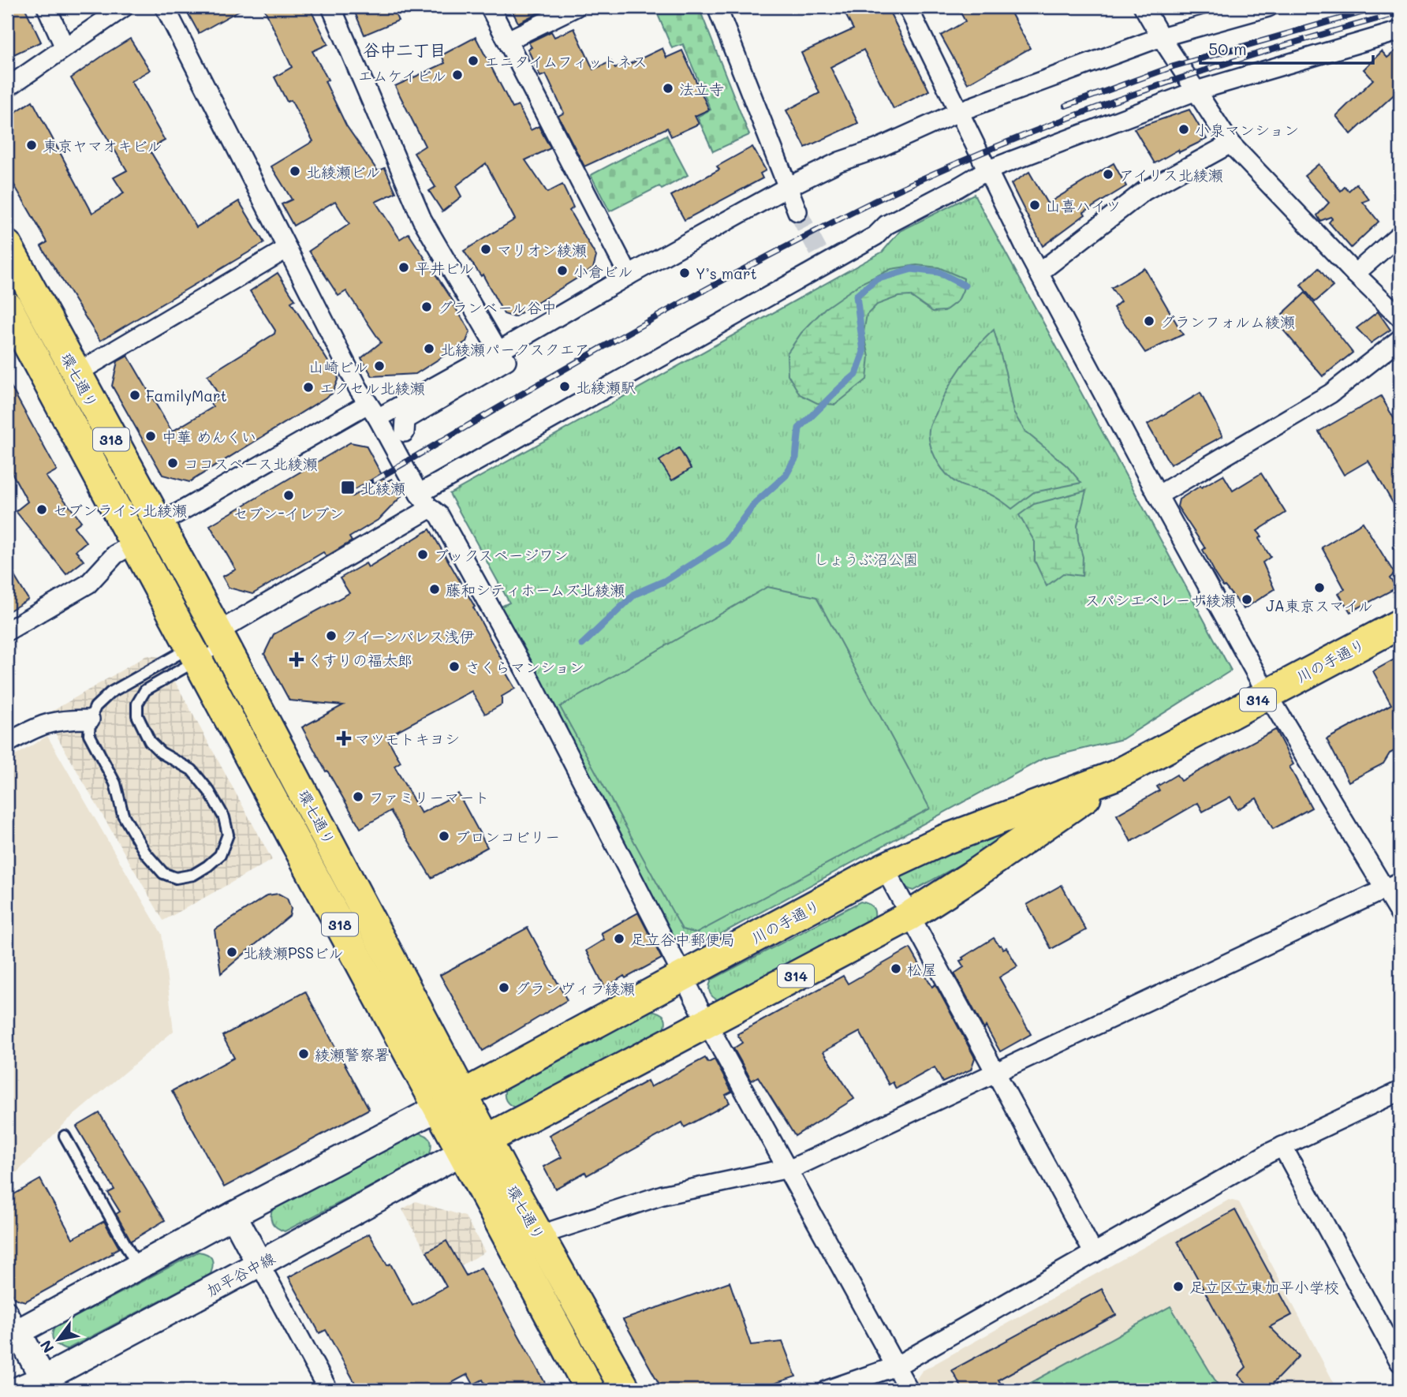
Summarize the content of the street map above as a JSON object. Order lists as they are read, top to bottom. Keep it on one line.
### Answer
{"streets":{"main road":["環七通り","318","川の手通り","314"],"street":["加平谷中線"]},"crossings":[["環七通り","川の手通り"],["環七通り","加平谷中線"],["川の手通り","加平谷中線"]],"districts":["谷中二丁目"],"parks":["しょうぶ沼公園"],"places":{"other":["エニタイムフィットネス","エムケイビル","法立寺","小泉マンション","東京ヤマオキビル","北綾瀬ビル","アイリス北綾瀬","山喜ハイツ","マリオン綾瀬","平井ビル","小倉ビル","Y’s mart","グランベール谷中","グランフォルム綾瀬","北綾瀬パークスクエア","山崎ビル","北綾瀬駅","エクセル北綾瀬","FamilyMart","中華 めんくい","ココスペース北綾瀬","セブン-イレブン","セブンライン北綾瀬","ブックスページワン","JA東京スマイル","藤和シティホームズ北綾瀬","スパシエベレーザ綾瀬","クイーンパレス浅伊","さくらマンション","ファミリーマート","ブロンコビリー","足立谷中郵便局","北綾瀬PSSビル","松屋","グランヴィラ綾瀬","綾瀬警察署","足立区立東加平小学校"],"transit":["北綾瀬"],"health":["くすりの福太郎","マツモトキヨシ"]},"scale_bar":"50 m","north":"bottom left"}
